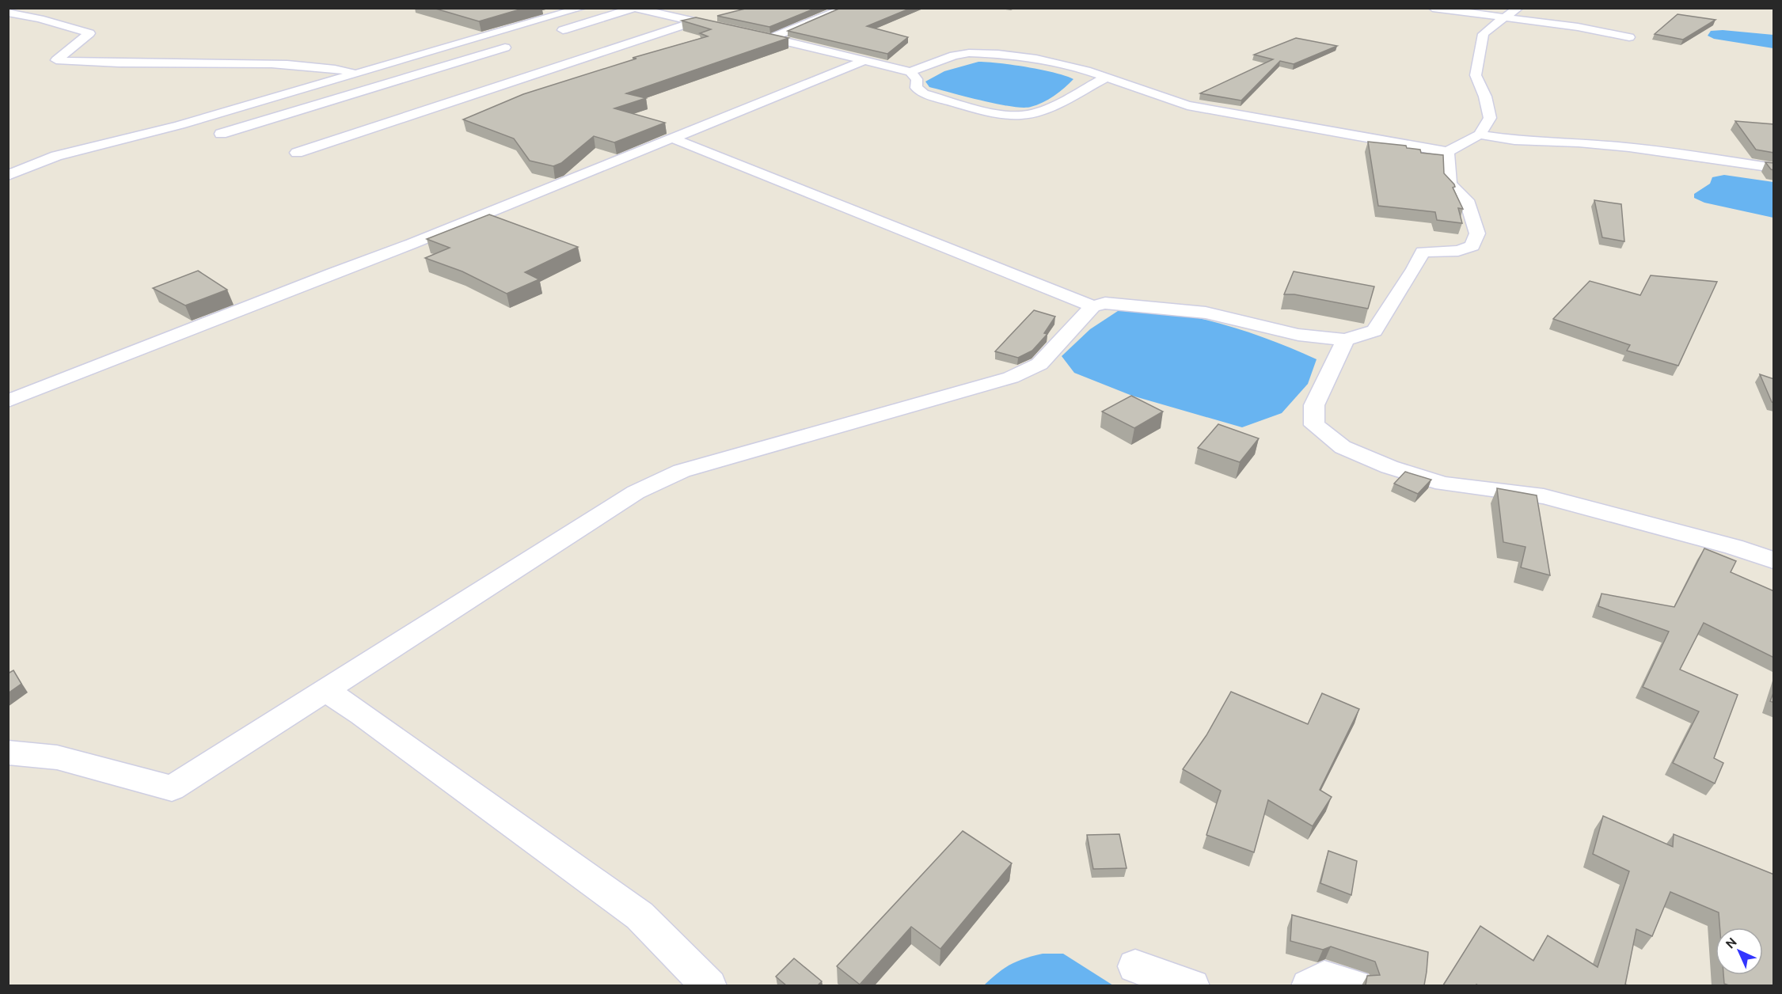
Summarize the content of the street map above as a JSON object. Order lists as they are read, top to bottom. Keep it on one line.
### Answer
{"north":"top left"}
